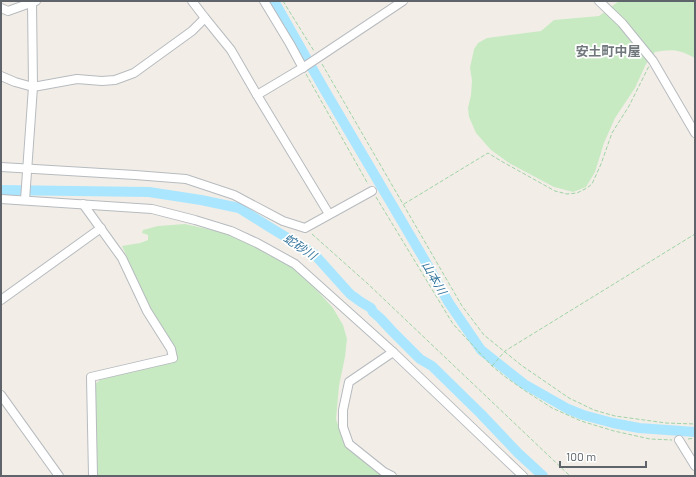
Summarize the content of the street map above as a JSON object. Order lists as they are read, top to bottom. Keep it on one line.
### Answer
{"districts":["安土町中屋"],"water":["蛇砂川","山本川"],"scale_bar":"100 m"}
